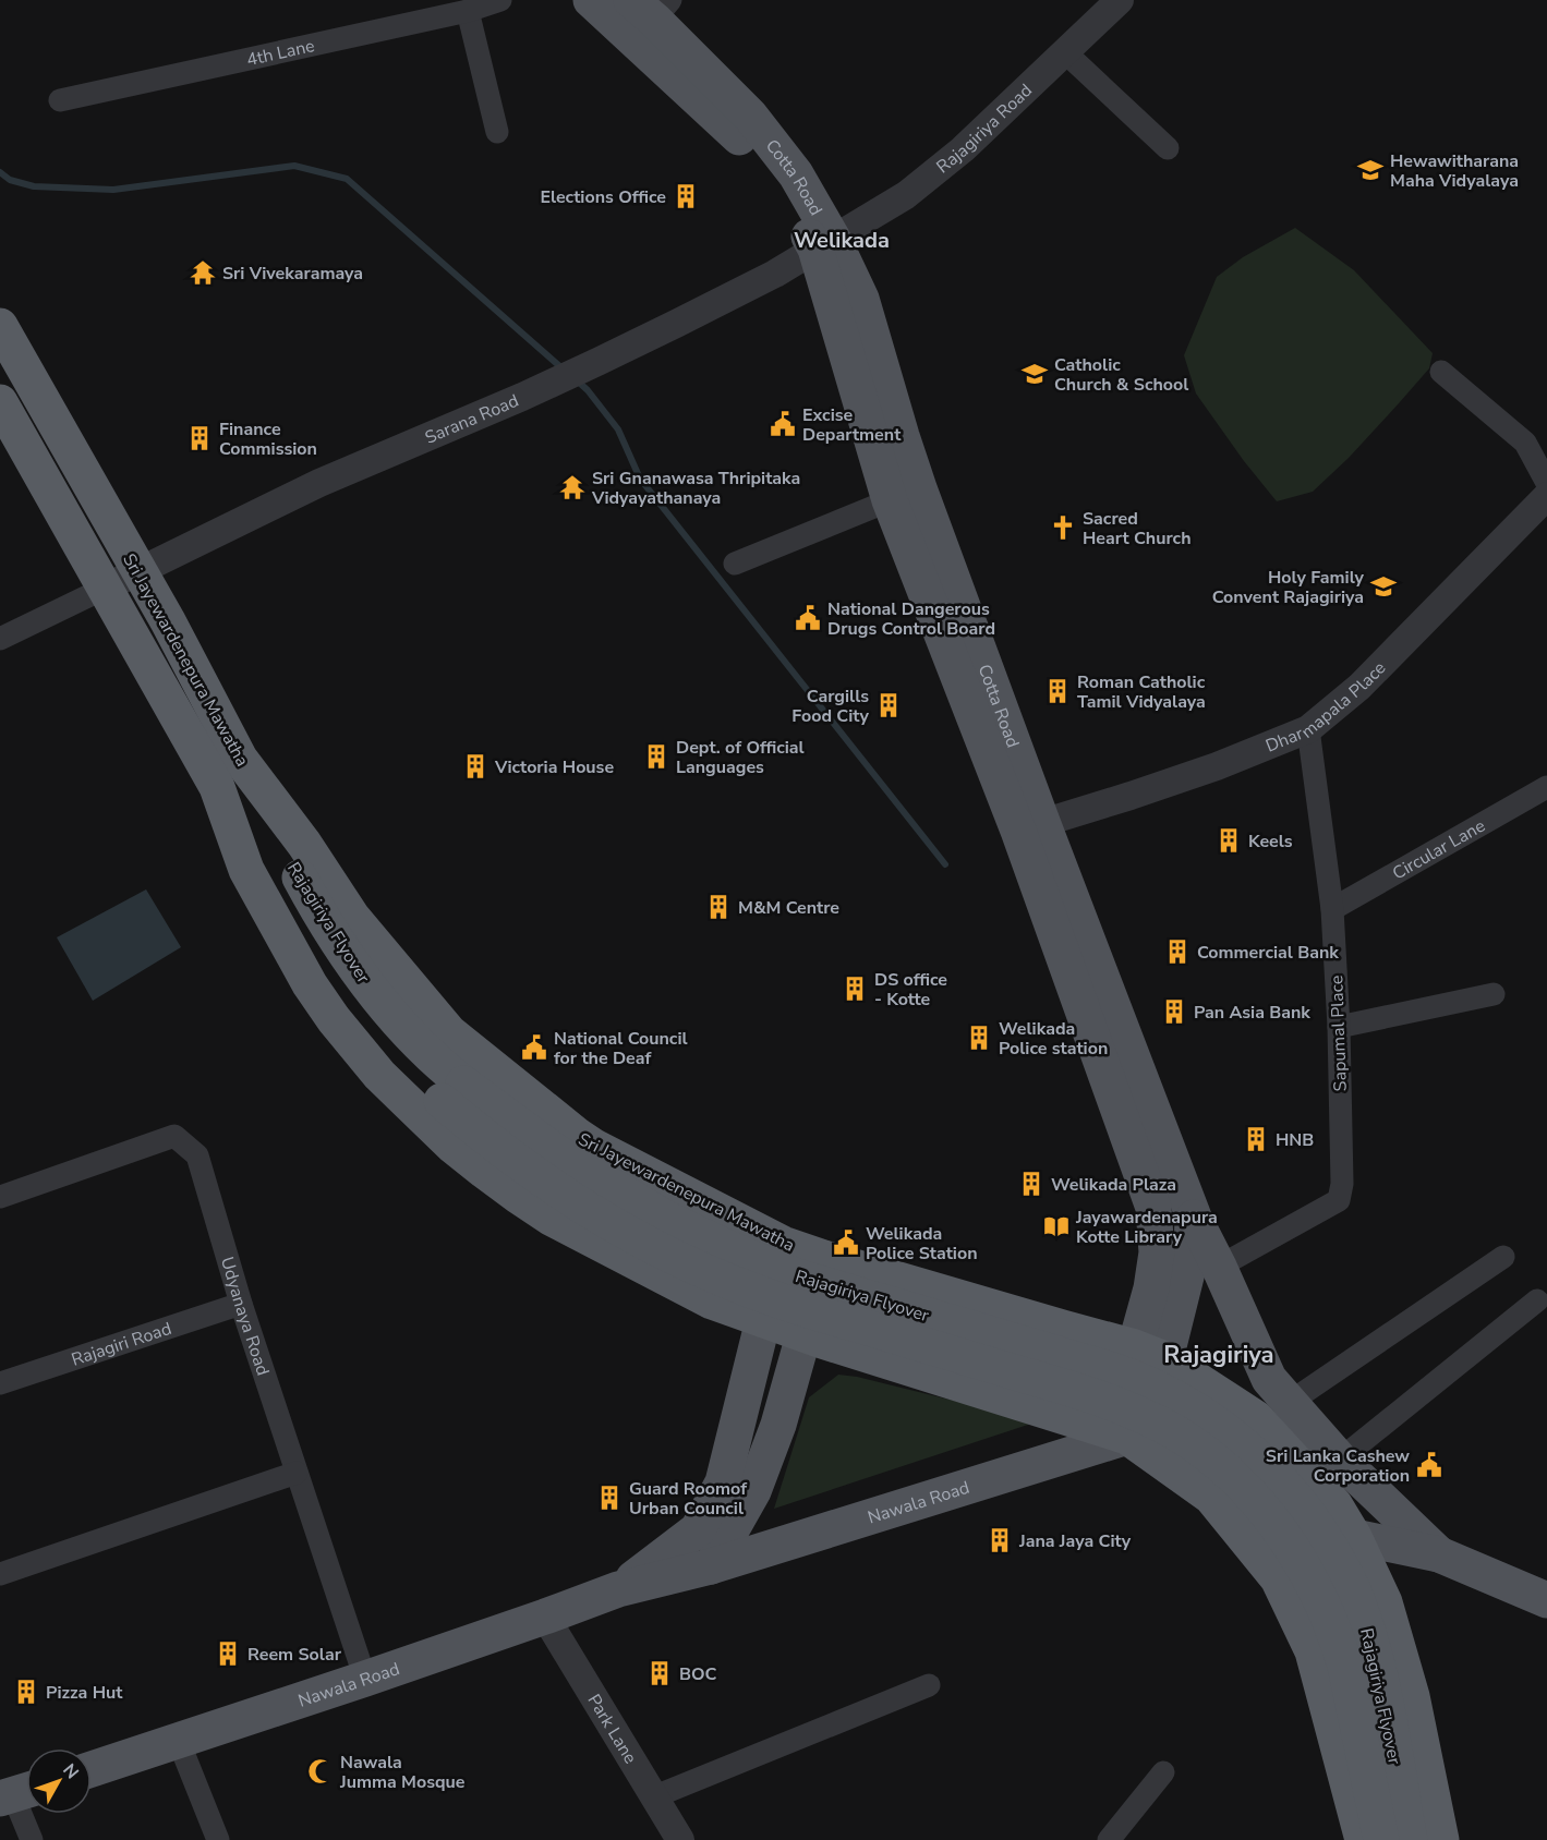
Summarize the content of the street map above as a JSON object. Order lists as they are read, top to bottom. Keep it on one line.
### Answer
{"streets":{"highway":["Sri Jayewardenepura Mawatha","Rajagiriya Flyover"],"main road":["Cotta Road","Nawala Road"],"street":["4th Lane","Rajagiriya Road","Sarana Road","Dharmapala Place","Circular Lane","Sapumal Place","Udyanaya Road","Rajagiri Road","Park Lane"]},"crossings":[["Rajagiriya Road","Cotta Road"],["Rajagiriya Road","Sarana Road"],["Cotta Road","Sarana Road"],["Cotta Road","Sri Jayewardenepura Mawatha"],["Cotta Road","Dharmapala Place"],["Sarana Road","Sri Jayewardenepura Mawatha"],["Sri Jayewardenepura Mawatha","Rajagiriya Flyover"],["Sri Jayewardenepura Mawatha","Nawala Road"],["Dharmapala Place","Sapumal Place"],["Circular Lane","Sapumal Place"],["Udyanaya Road","Rajagiri Road"],["Udyanaya Road","Nawala Road"],["Nawala Road","Park Lane"]],"districts":["Welikada","Rajagiriya"],"places":{"school or university":["Hewawitharana Maha Vidyalaya","Catholic Church & School","Holy Family Convent Rajagiriya"],"building":["Elections Office","Finance Commission","Roman Catholic Tamil Vidyalaya","Cargills Food City","Dept. of Official Languages","Victoria House","Keels","M&M Centre","Commercial Bank","DS office - Kotte","Pan Asia Bank","Welikada Police station","HNB","Welikada Plaza","Guard Roomof Urban Council","Jana Jaya City","Reem Solar","BOC","Pizza Hut"],"temple":["Sri Vivekaramaya","Sri Gnanawasa Thripitaka Vidyayathanaya"],"public building":["Excise Department","National Dangerous Drugs Control Board","National Council for the Deaf","Welikada Police Station","Sri Lanka Cashew Corporation"],"church":["Sacred Heart Church"],"library":["Jayawardenapura Kotte Library"],"mosque":["Nawala Jumma Mosque"]},"north":"top right"}
